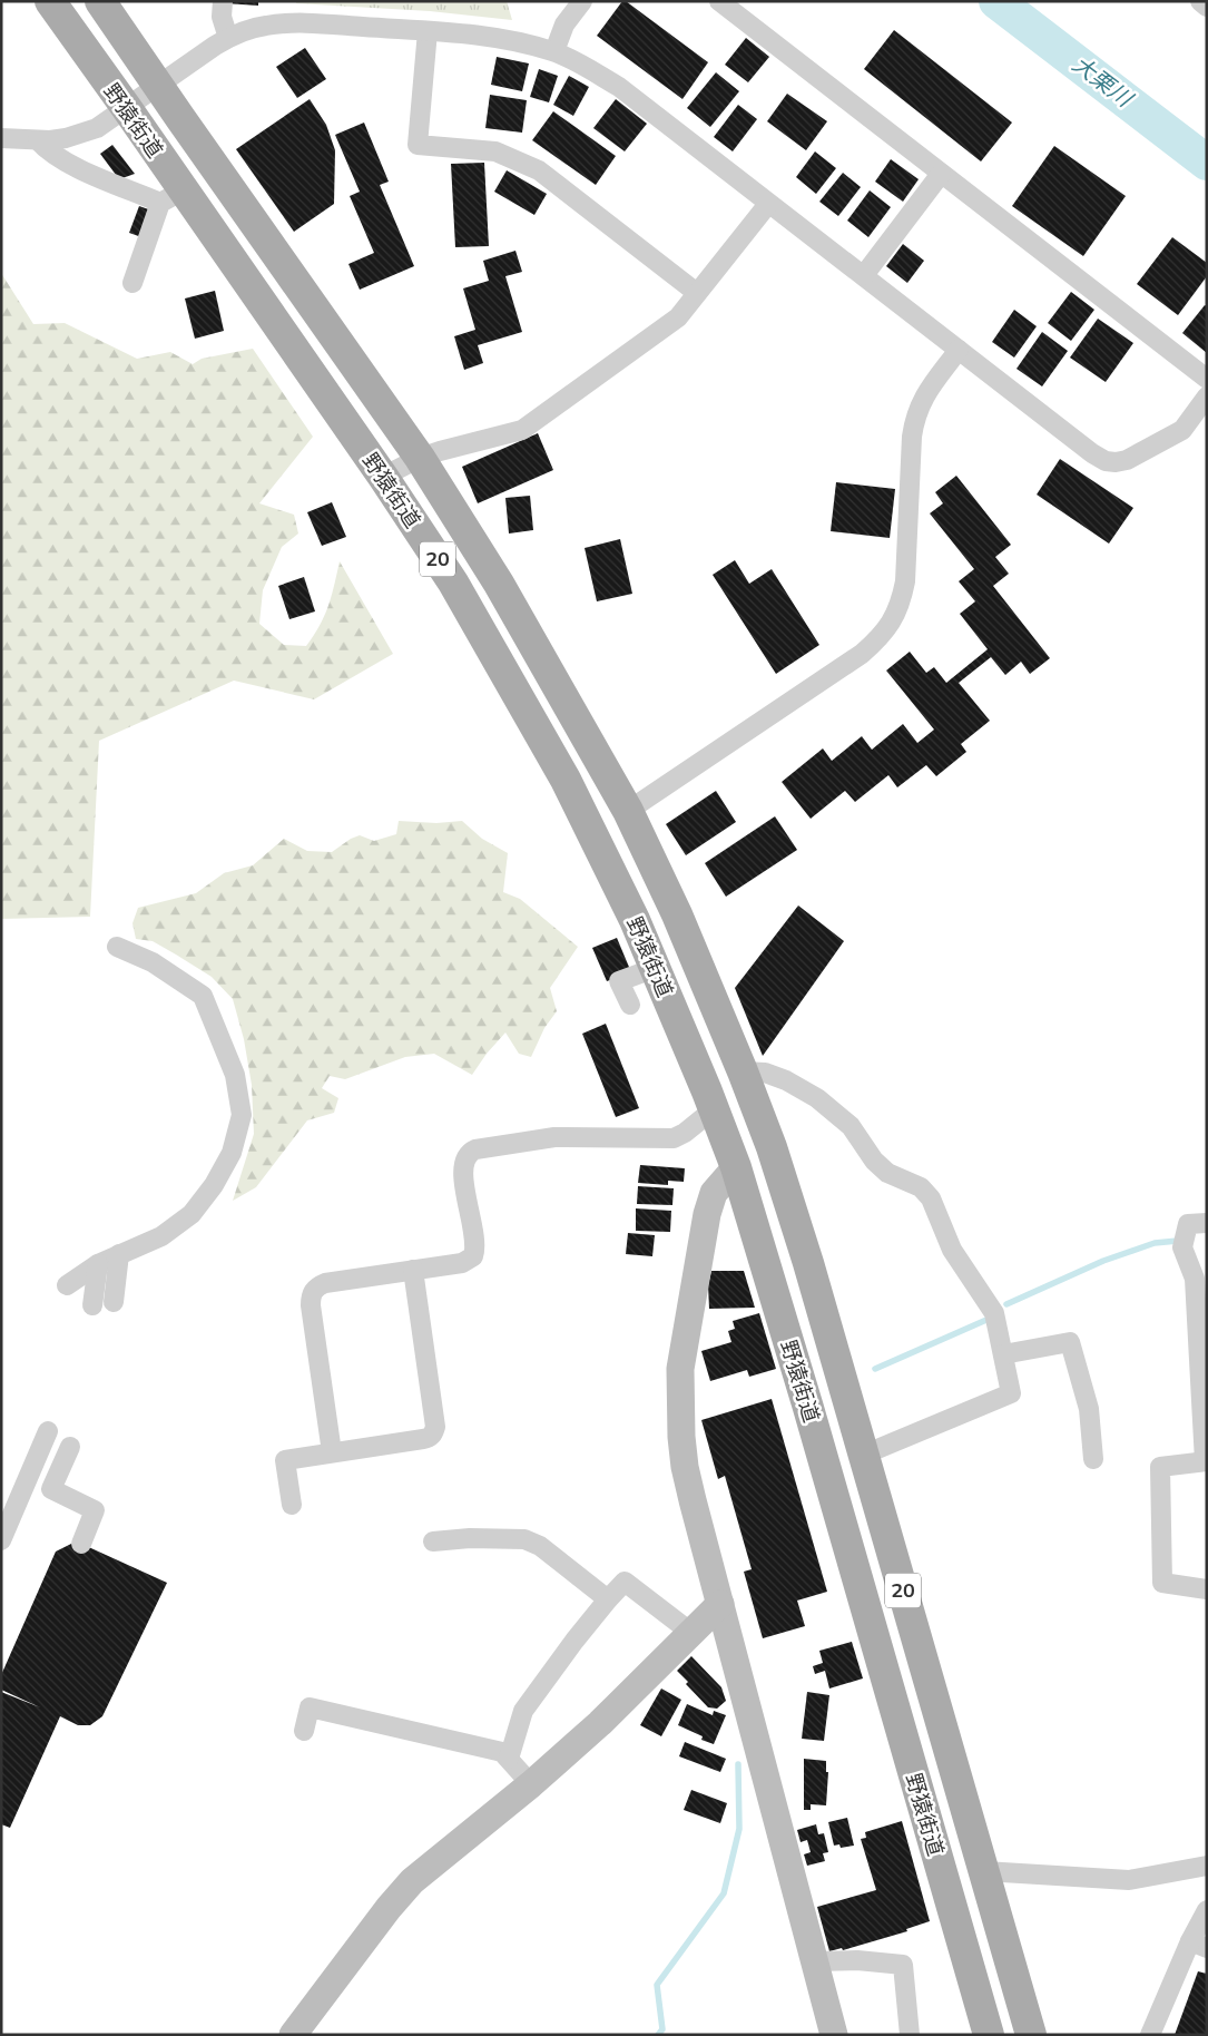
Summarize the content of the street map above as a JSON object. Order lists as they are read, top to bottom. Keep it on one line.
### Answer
{"streets":{"main road":["野猿街道","20"]},"water":["大栗川"]}
